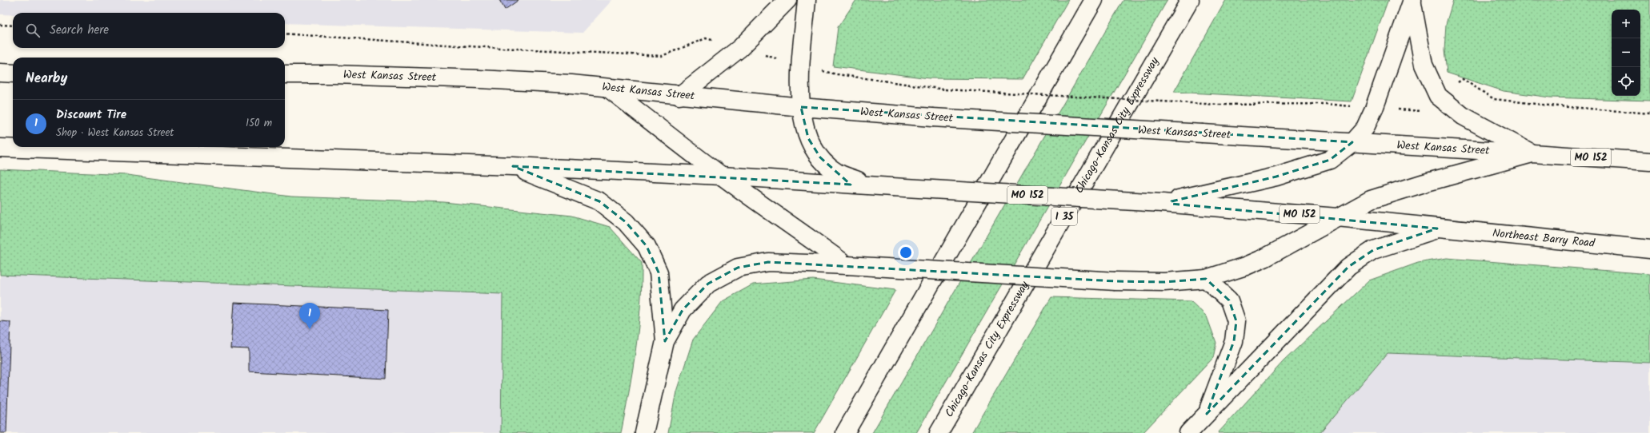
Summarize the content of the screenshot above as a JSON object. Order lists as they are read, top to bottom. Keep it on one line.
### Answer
{"streets":{"highway":["West Kansas Street","Chicago-Kansas City Expressway","MO 152","I 35","Northeast Barry Road"]},"crossings":[["West Kansas Street","MO 152"],["MO 152","Northeast Barry Road"]],"page":{"map_buttons":["+","−"],"search":"Search here","heading":"Nearby","list":[{"mark":"1","name":"Discount Tire","note":"Shop · West Kansas Street","value":"150 m"}],"pins":"1"}}
